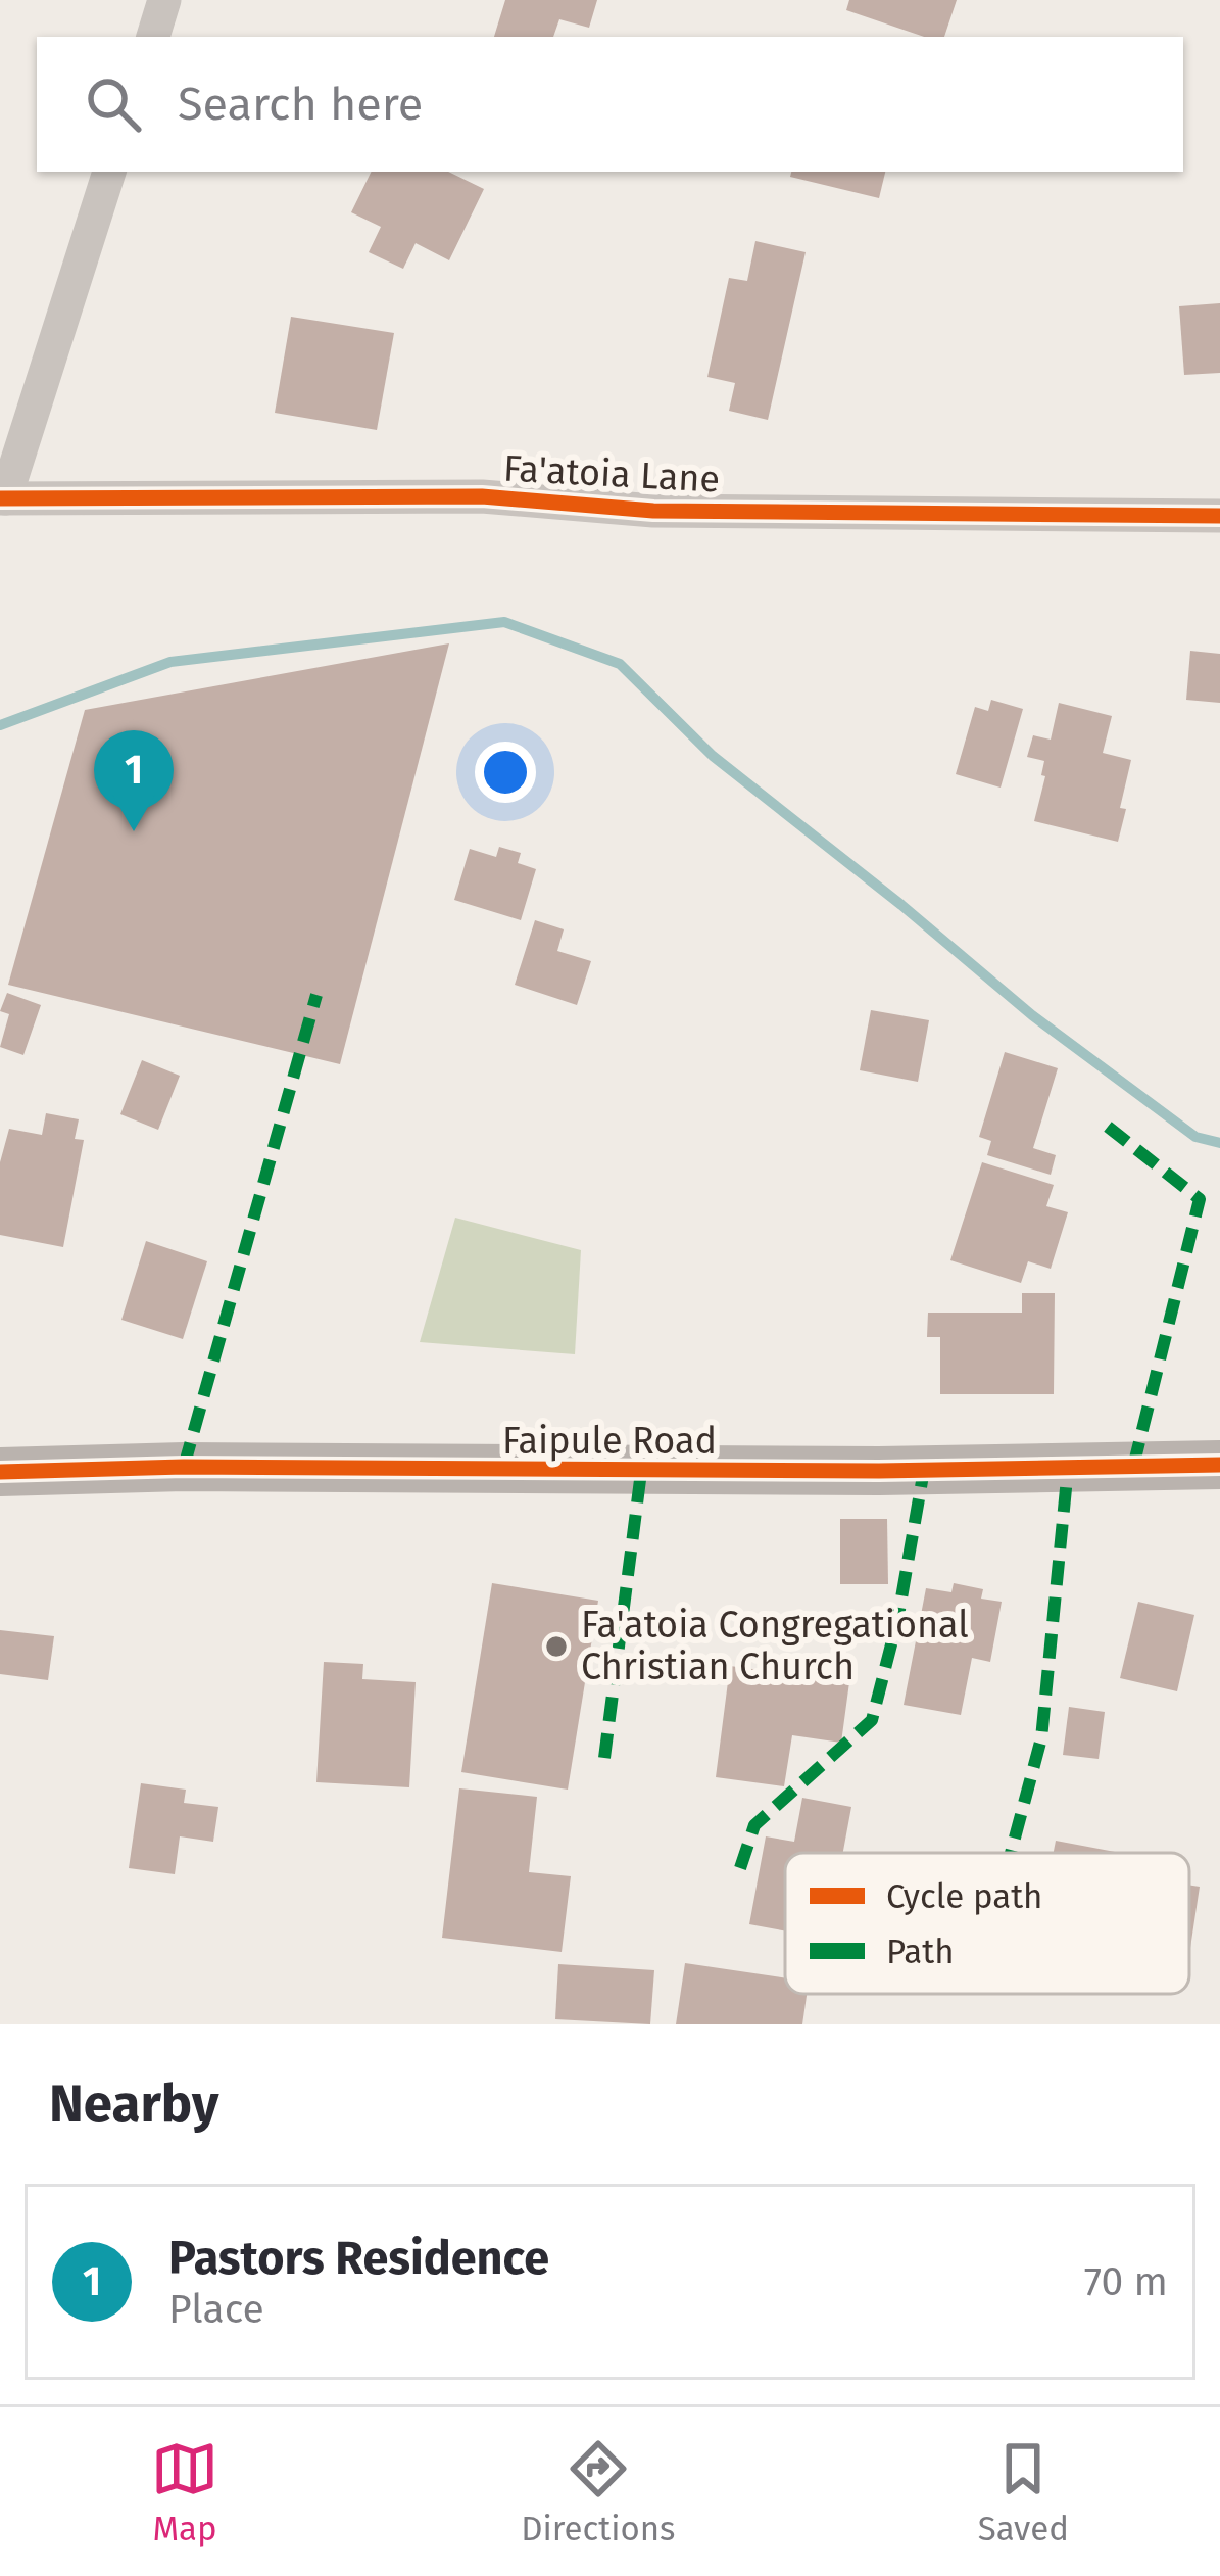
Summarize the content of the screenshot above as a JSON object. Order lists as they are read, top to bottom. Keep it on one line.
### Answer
{"streets":{"street":["Fa'atoia Lane","Faipule Road"]},"places":["Fa'atoia Congregational Christian Church"],"legend":["Cycle path","Path"],"page":{"search":"Search here","pins":"1","heading":"Nearby","list":[{"mark":"1","name":"Pastors Residence","note":"Place","value":"70 m"}],"nav":["Map","Directions","Saved"]}}
